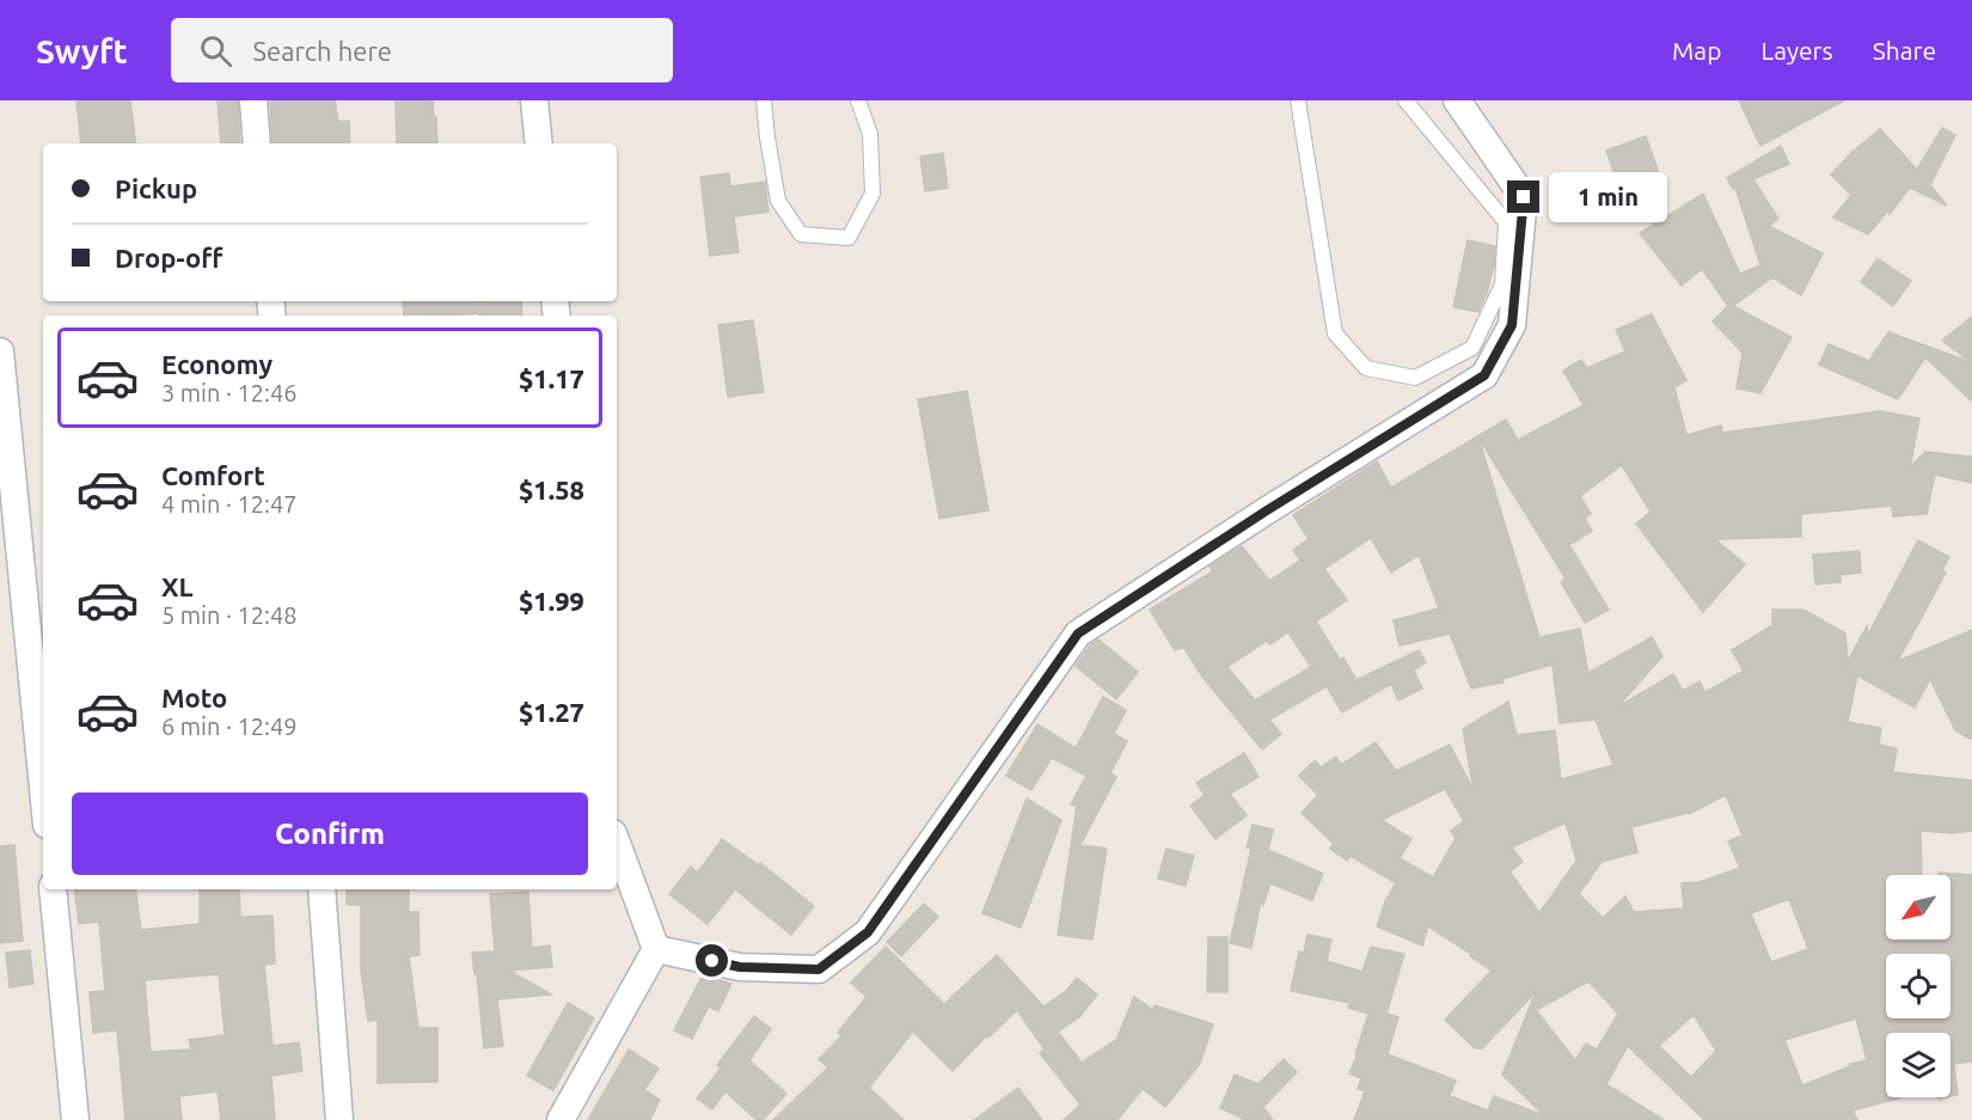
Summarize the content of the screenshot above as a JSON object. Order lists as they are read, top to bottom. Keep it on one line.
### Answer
{"north":"bottom left","page":{"header":"Swyft","search":"Search here","nav":["Map","Layers","Share"],"banner":["Pickup","Drop-off"],"bubble":"1 min","list":[{"name":"Economy","note":"3 min · 12:46","value":"$1.17"},{"name":"Comfort","note":"4 min · 12:47","value":"$1.58"},{"name":"XL","note":"5 min · 12:48","value":"$1.99"},{"name":"Moto","note":"6 min · 12:49","value":"$1.27"}],"buttons":"Confirm"}}
